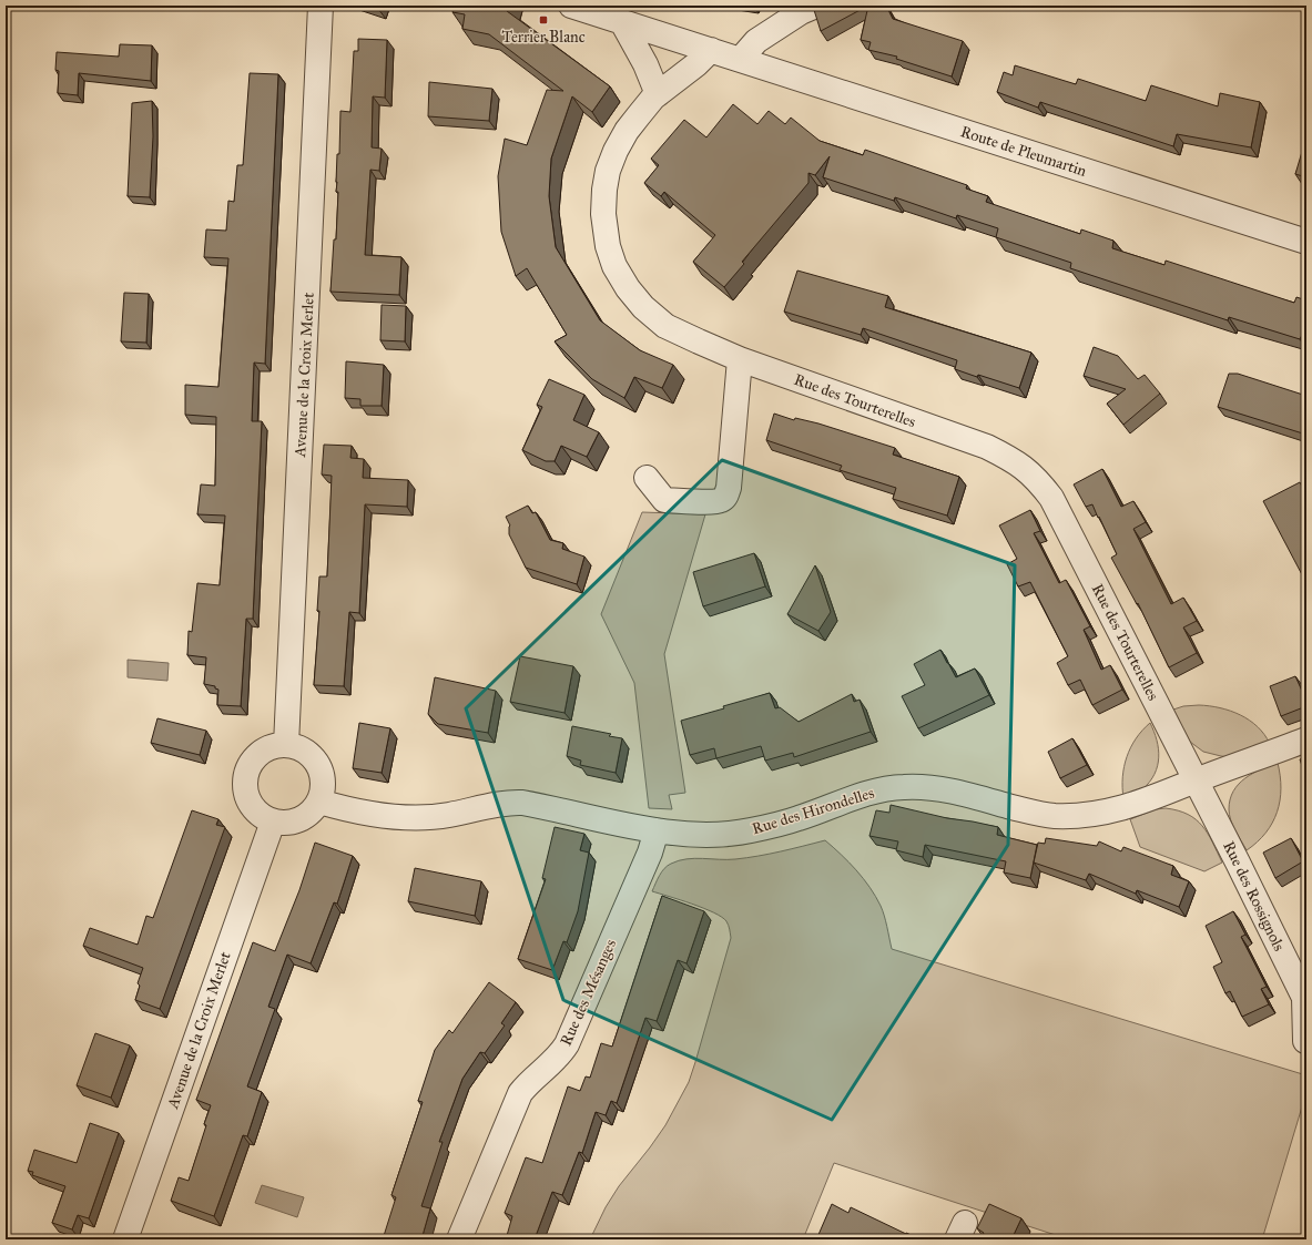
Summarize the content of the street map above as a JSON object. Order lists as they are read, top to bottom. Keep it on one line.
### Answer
{"streets":{"street":["Route de Pleumartin","Avenue de la Croix Merlet","Rue des Tourterelles","Rue des Hirondelles","Rue des Rossignols","Rue des Mésanges"]},"crossings":[["Route de Pleumartin","Rue des Tourterelles"],["Avenue de la Croix Merlet","Rue des Hirondelles"],["Rue des Tourterelles","Rue des Hirondelles"],["Rue des Tourterelles","Rue des Rossignols"],["Rue des Hirondelles","Rue des Rossignols"],["Rue des Hirondelles","Rue des Mésanges"]],"places":{"transit":["Terrier Blanc"]}}
